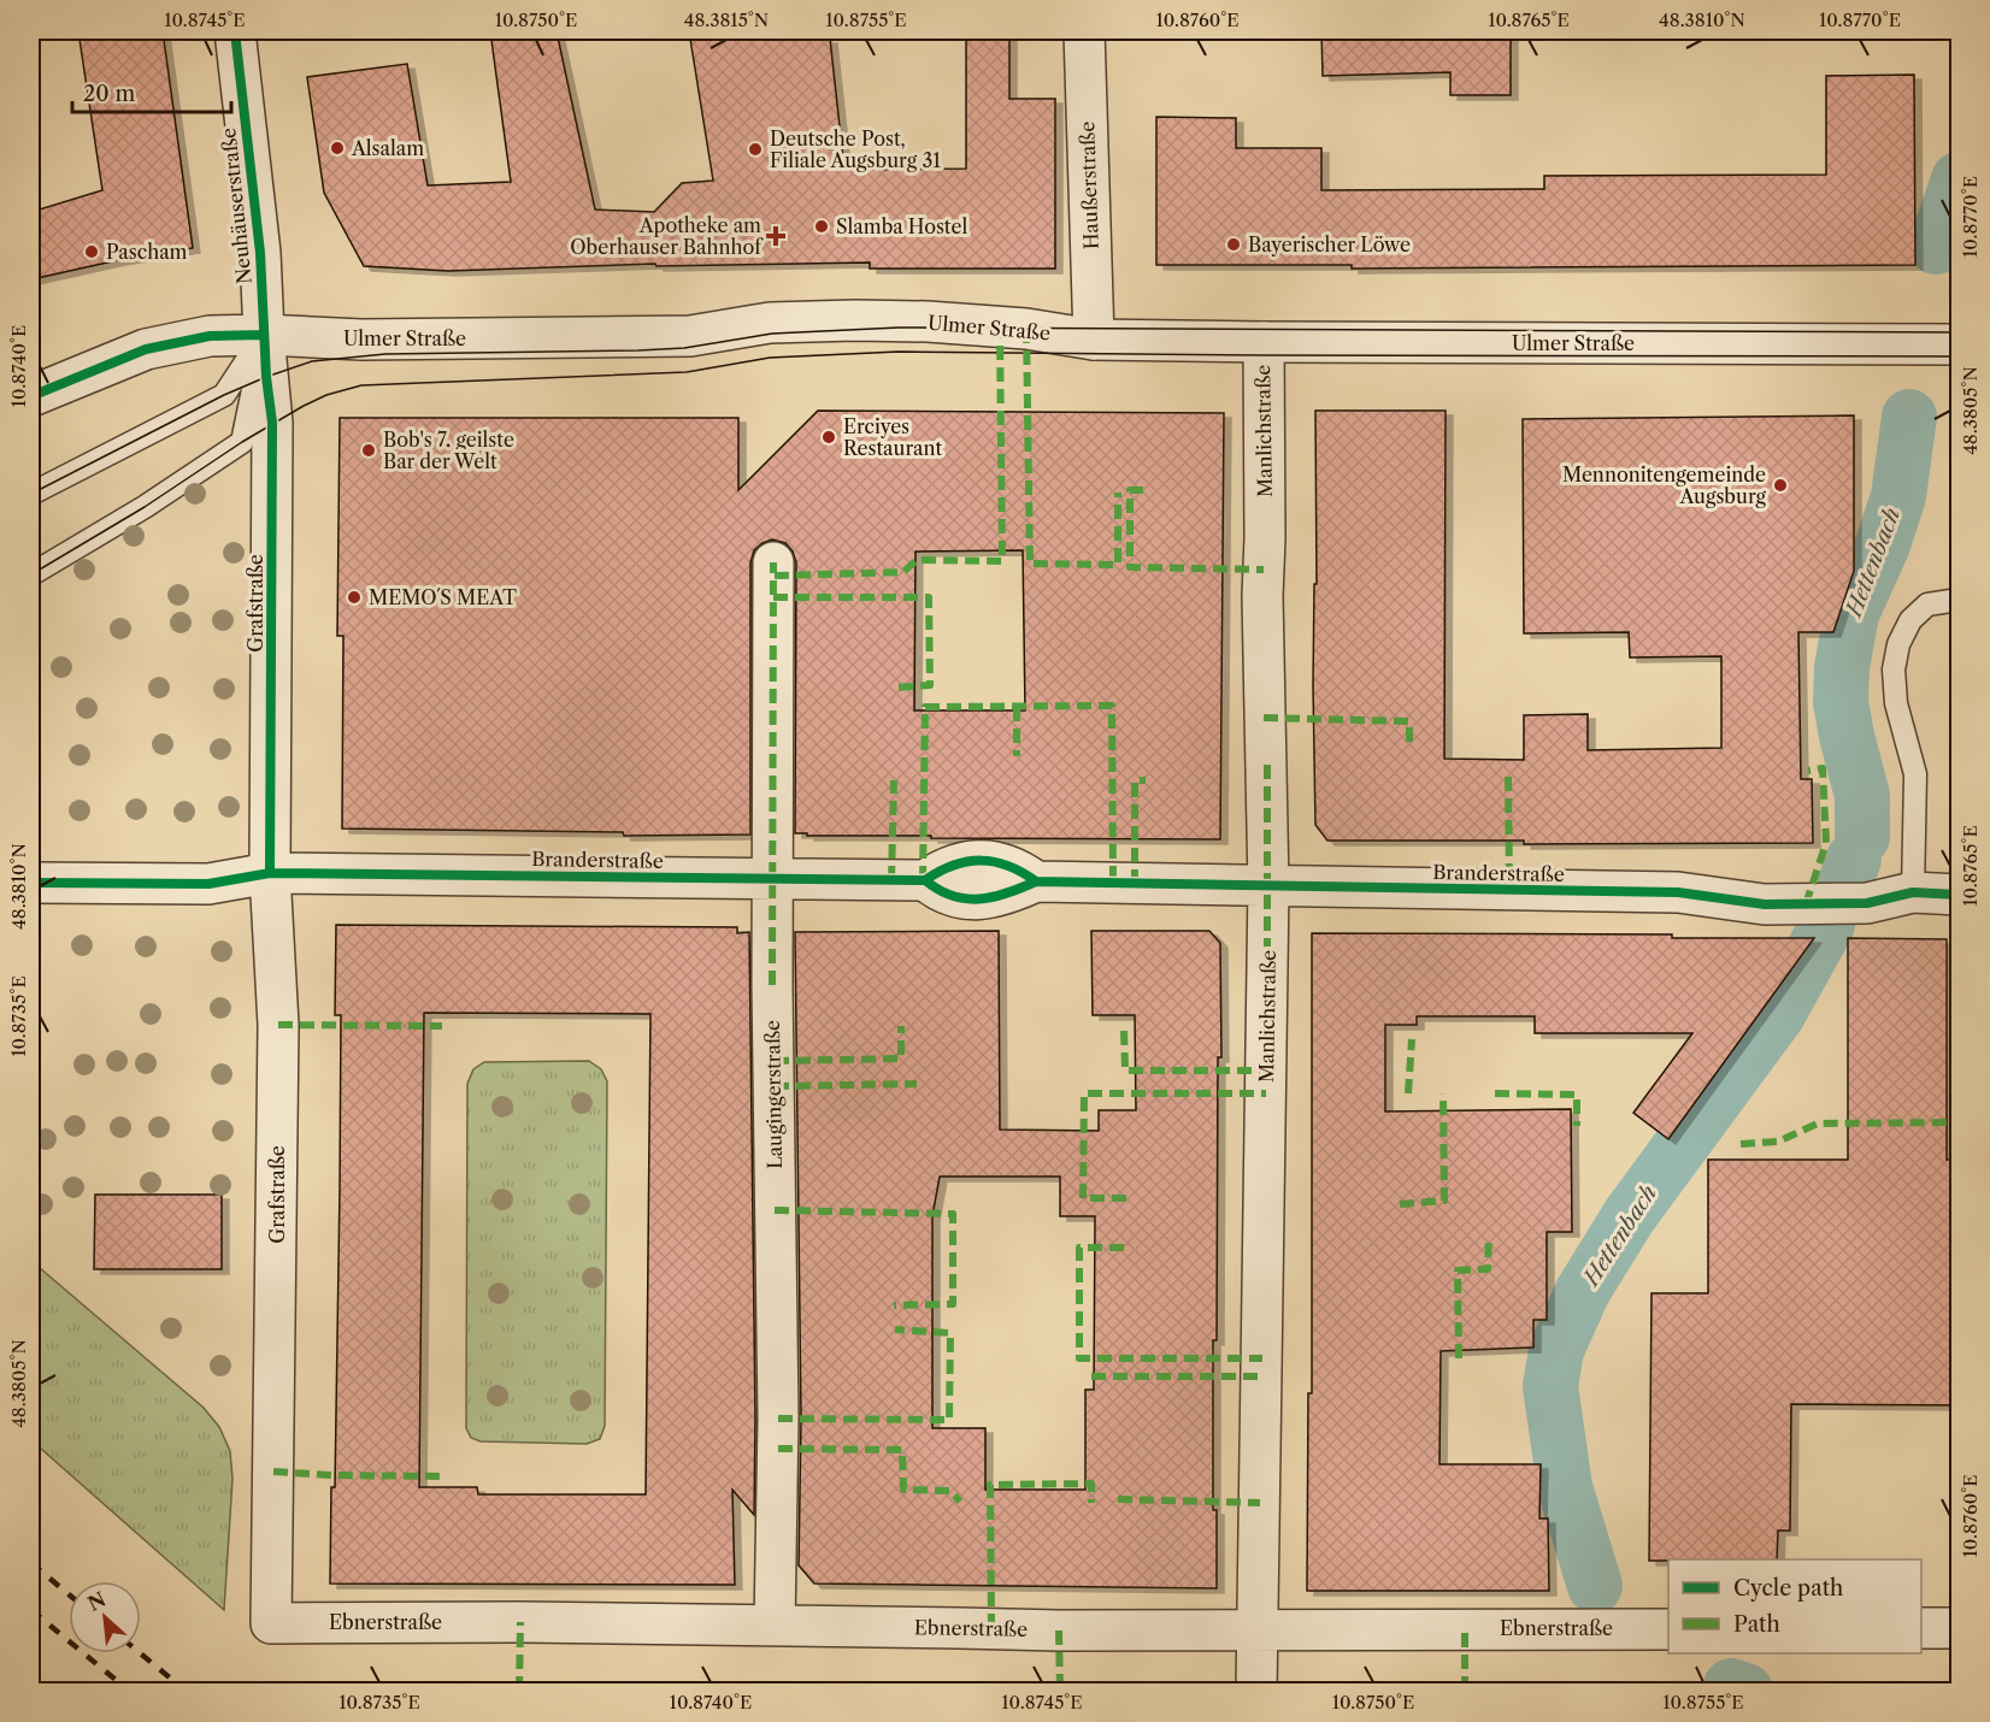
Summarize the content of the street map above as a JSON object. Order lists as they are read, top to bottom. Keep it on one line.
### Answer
{"streets":{"street":["Haußerstraße","Neuhäuserstraße","Ulmer Straße","Manlichstraße","Grafstraße","Branderstraße","Laugingerstraße","Ebnerstraße"]},"crossings":[["Haußerstraße","Ulmer Straße"],["Neuhäuserstraße","Ulmer Straße"],["Neuhäuserstraße","Grafstraße"],["Ulmer Straße","Manlichstraße"],["Ulmer Straße","Grafstraße"],["Manlichstraße","Branderstraße"],["Manlichstraße","Ebnerstraße"],["Grafstraße","Branderstraße"],["Grafstraße","Ebnerstraße"],["Branderstraße","Laugingerstraße"],["Laugingerstraße","Ebnerstraße"]],"water":["Hettenbach"],"places":{"other":["Alsalam","Deutsche Post, Filiale Augsburg 31","Slamba Hostel","Bayerischer Löwe","Pascham","Erciyes Restaurant","Bob's 7. geilste Bar der Welt","Mennonitengemeinde Augsburg","MEMO´S MEAT"],"health":["Apotheke am Oberhauser Bahnhof"]},"legend":["Cycle path","Path"],"scale_bar":"20 m","north":"top left","coordinates":["10.8745°E","10.8750°E","48.3815°N","10.8755°E","10.8760°E","10.8765°E","48.3810°N","10.8770°E","10.8740°E","48.3805°N","10.8735°E"]}
